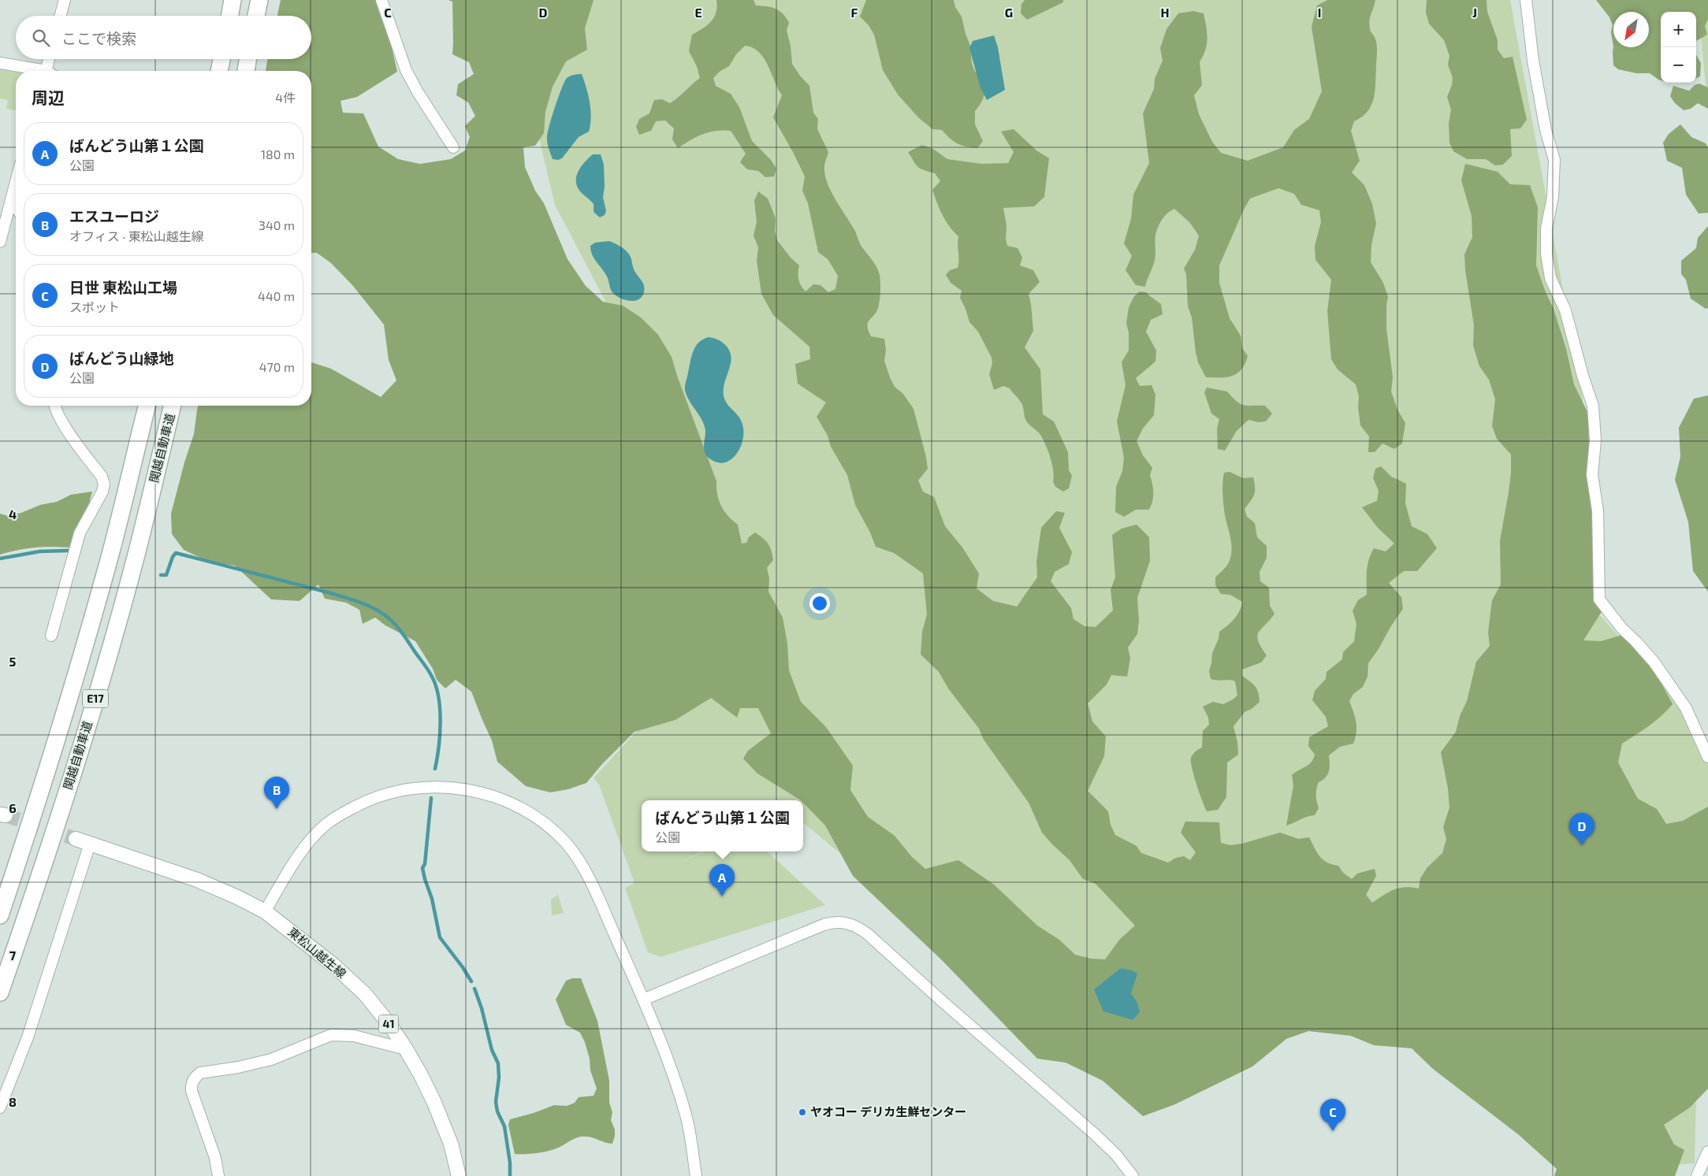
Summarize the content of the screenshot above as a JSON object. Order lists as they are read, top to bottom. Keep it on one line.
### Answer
{"streets":{"highway":["関越自動車道","E17"],"main road":["東松山越生線","41"]},"places":["ヤオコー デリカ生鮮センター"],"north":"bottom left","page":{"map_buttons":["+","−"],"search":"ここで検索","heading":["周辺","4件"],"list":[{"mark":"A","name":"ばんどう山第１公園","note":"公園","value":"180 m"},{"mark":"B","name":"エスユーロジ","note":"オフィス · 東松山越生線","value":"340 m"},{"mark":"C","name":"日世 東松山工場","note":"スポット","value":"440 m"},{"mark":"D","name":"ばんどう山緑地","note":"公園","value":"470 m"}],"pins":["B","D","A","C"],"popup":["ばんどう山第１公園","公園"]},"grid":{"columns":["C","D","E","F","G","H","I","J"],"rows":["4","5","6","7","8"]}}
